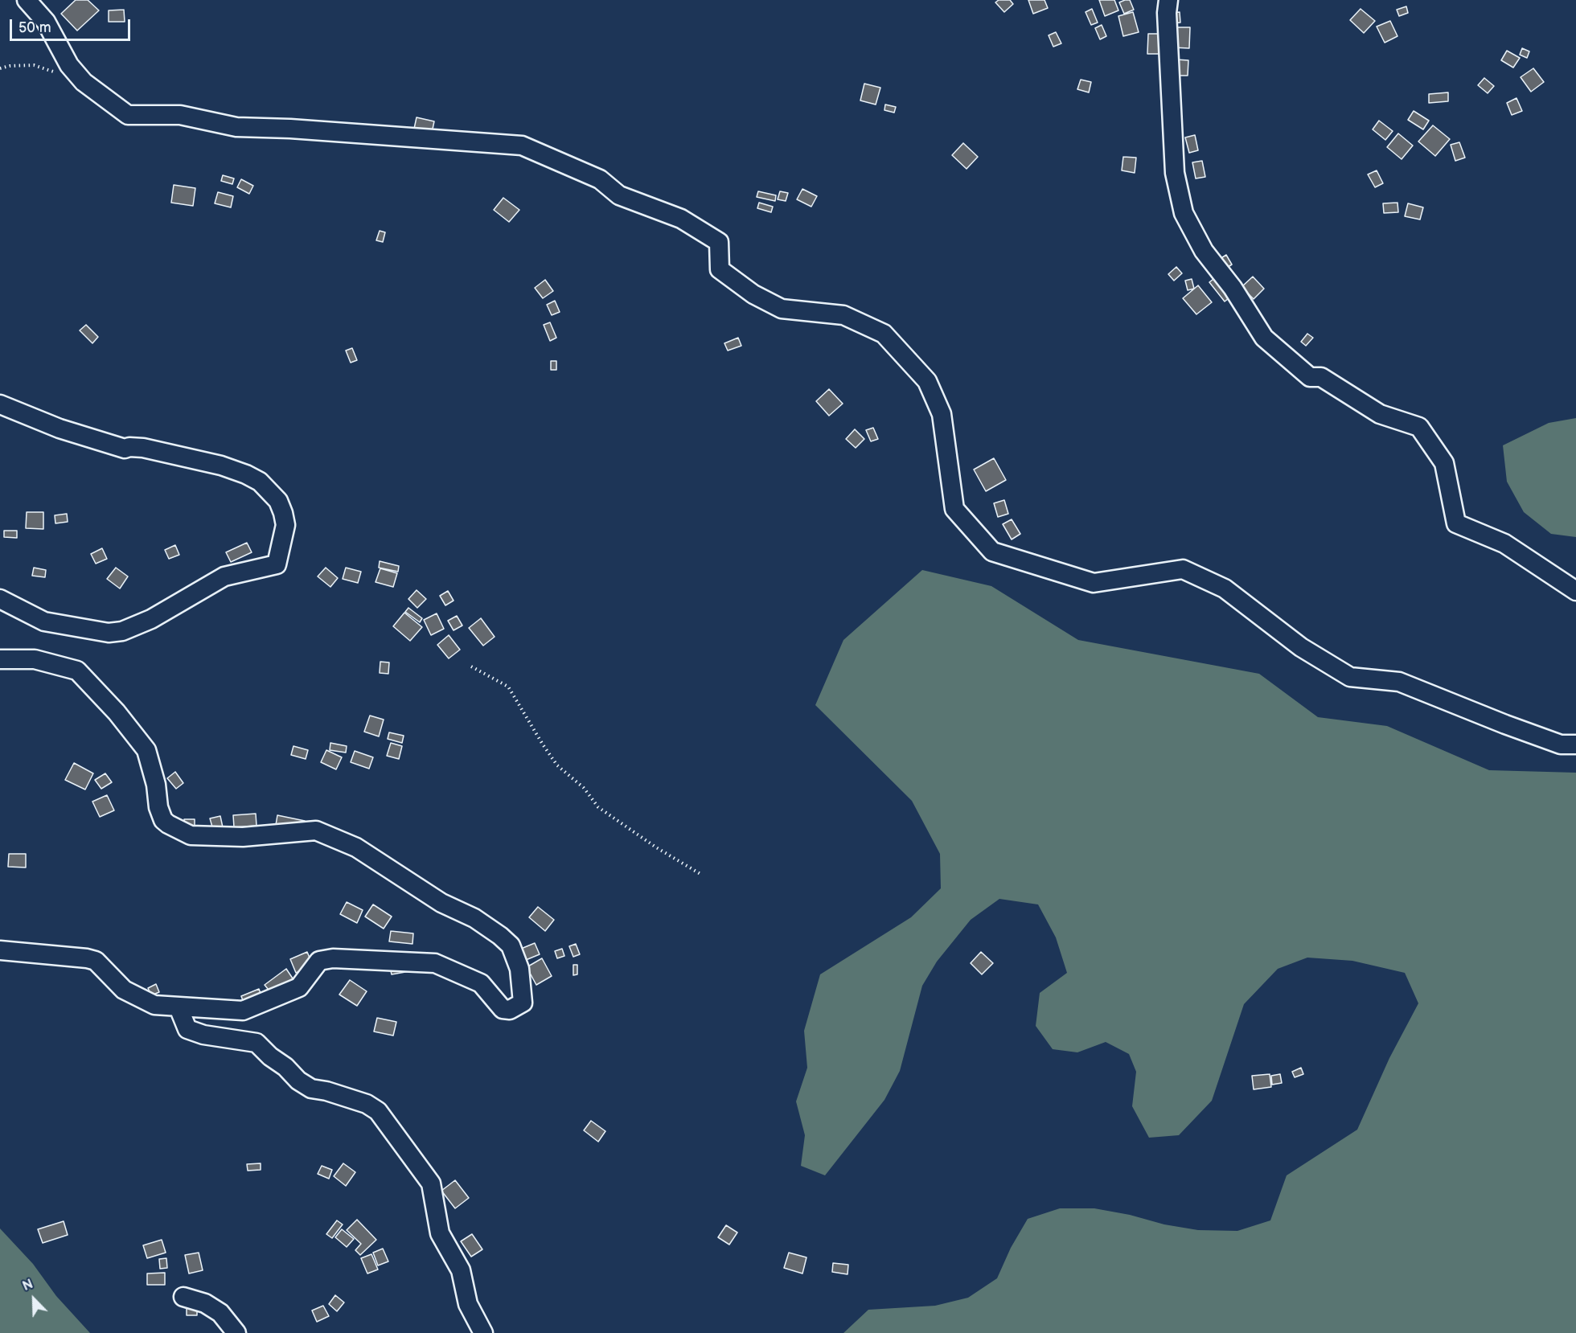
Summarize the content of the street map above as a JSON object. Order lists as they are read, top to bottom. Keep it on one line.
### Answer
{"scale_bar":"50 m","north":"top left"}
